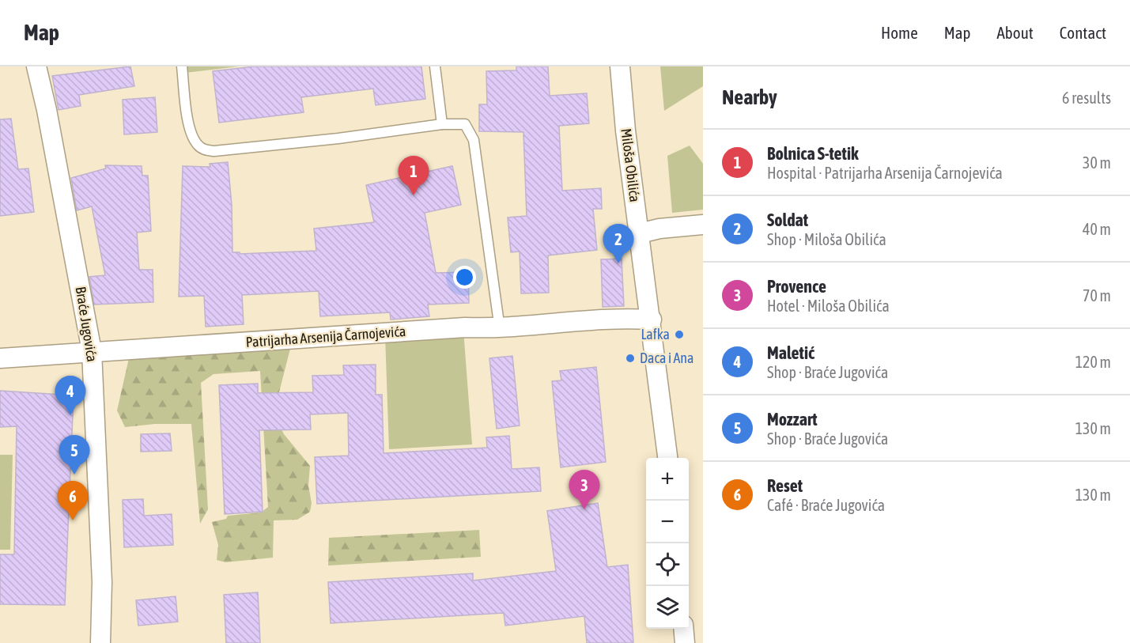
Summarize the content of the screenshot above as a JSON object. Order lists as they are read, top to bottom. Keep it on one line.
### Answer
{"streets":{"street":["Miloša Obilića","Braće Jugovića","Patrijarha Arsenija Čarnojevića"]},"crossings":[["Miloša Obilića","Patrijarha Arsenija Čarnojevića"],["Braće Jugovića","Patrijarha Arsenija Čarnojevića"]],"places":["Lafka","Daca i Ana"],"page":{"header":"Map","nav":["Home","Map","About","Contact"],"heading":["Nearby","6 results"],"list":[{"mark":"1","name":"Bolnica S-tetik","note":"Hospital · Patrijarha Arsenija Čarnojevića","value":"30 m"},{"mark":"2","name":"Soldat","note":"Shop · Miloša Obilića","value":"40 m"},{"mark":"3","name":"Provence","note":"Hotel · Miloša Obilića","value":"70 m"},{"mark":"4","name":"Maletić","note":"Shop · Braće Jugovića","value":"120 m"},{"mark":"5","name":"Mozzart","note":"Shop · Braće Jugovića","value":"130 m"},{"mark":"6","name":"Reset","note":"Café · Braće Jugovića","value":"130 m"}],"pins":["1","2","4","5","3","6"],"map_buttons":["+","−"]}}
